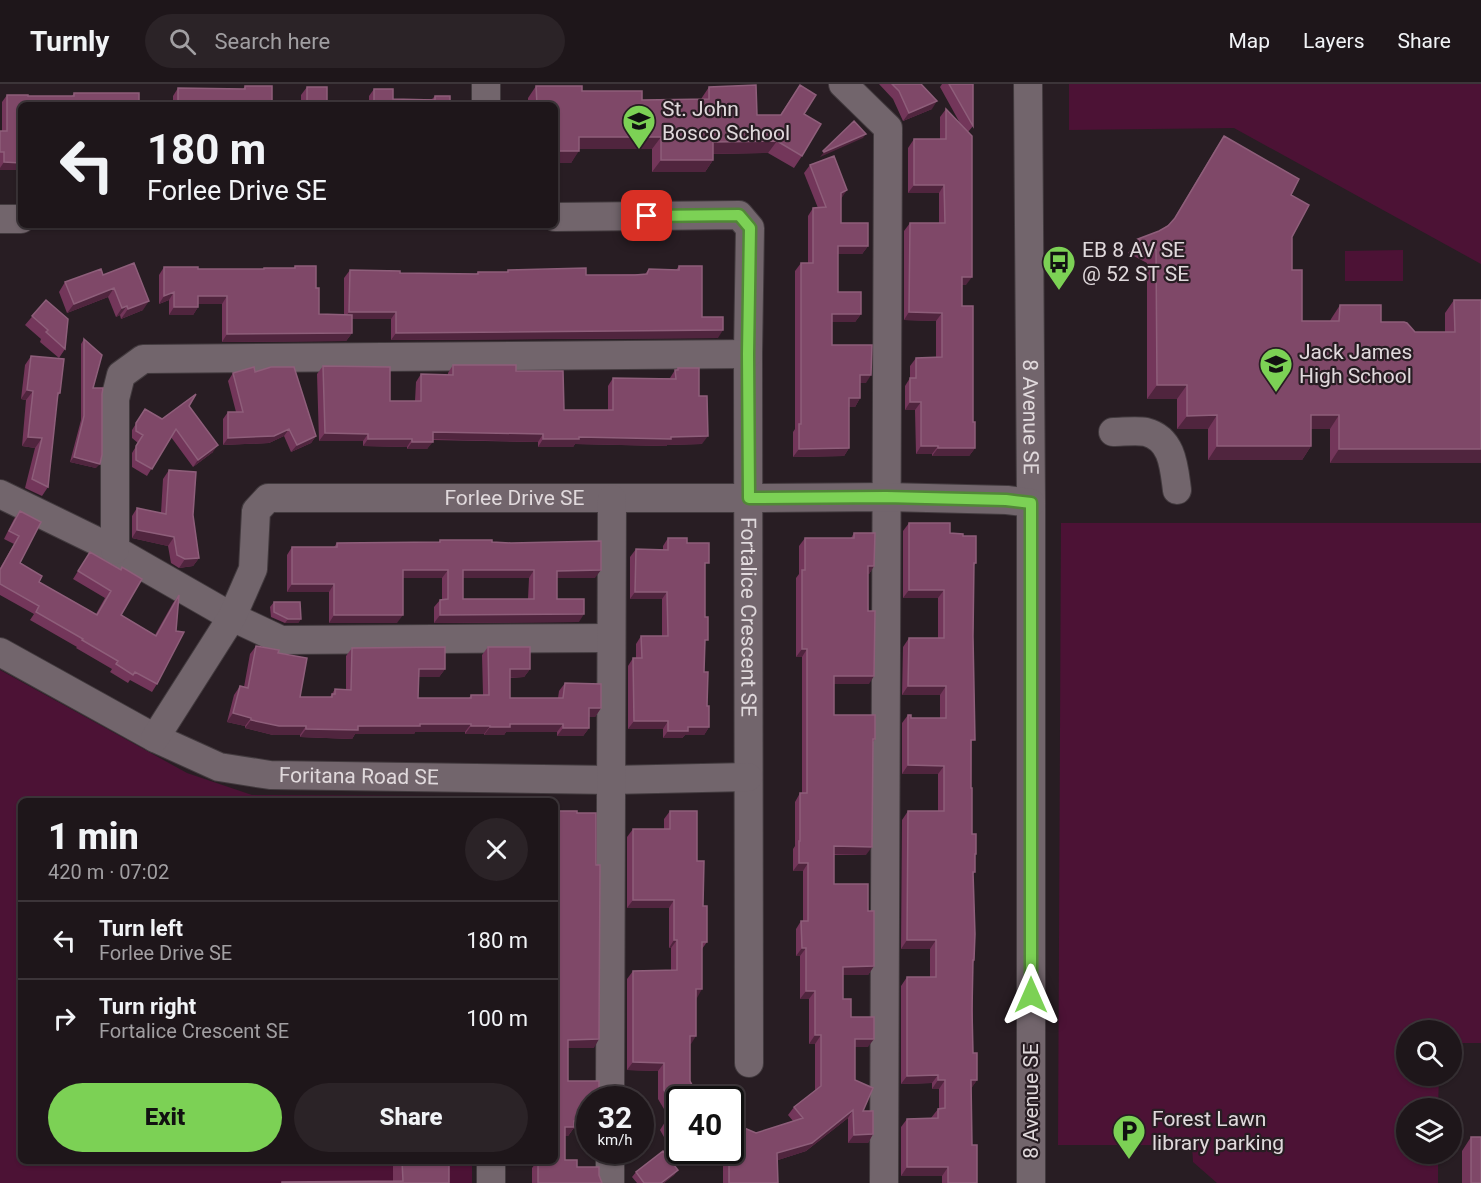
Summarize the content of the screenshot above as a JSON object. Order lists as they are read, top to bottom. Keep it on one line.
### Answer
{"streets":{"street":["8 Avenue SE","Forlee Drive SE","Fortalice Crescent SE","Foritana Road SE"]},"crossings":[["8 Avenue SE","Forlee Drive SE"],["Forlee Drive SE","Fortalice Crescent SE"],["Forlee Drive SE","Foritana Road SE"],["Fortalice Crescent SE","Foritana Road SE"]],"places":{"school or university":["St. John Bosco School","Jack James High School"],"bus stop":["EB 8 AV SE @ 52 ST SE"],"parking":["Forest Lawn library parking"]},"page":{"header":"Turnly","search":"Search here","nav":["Map","Layers","Share"],"turn":["180 m","Forlee Drive SE"],"heading":["1 min","420 m · 07:02"],"list":[{"name":"Turn left","note":"Forlee Drive SE","value":"180 m"},{"name":"Turn right","note":"Fortalice Crescent SE","value":"100 m"}],"buttons":["Exit","Share"],"speed":"32 km/h","limit":"40"}}
